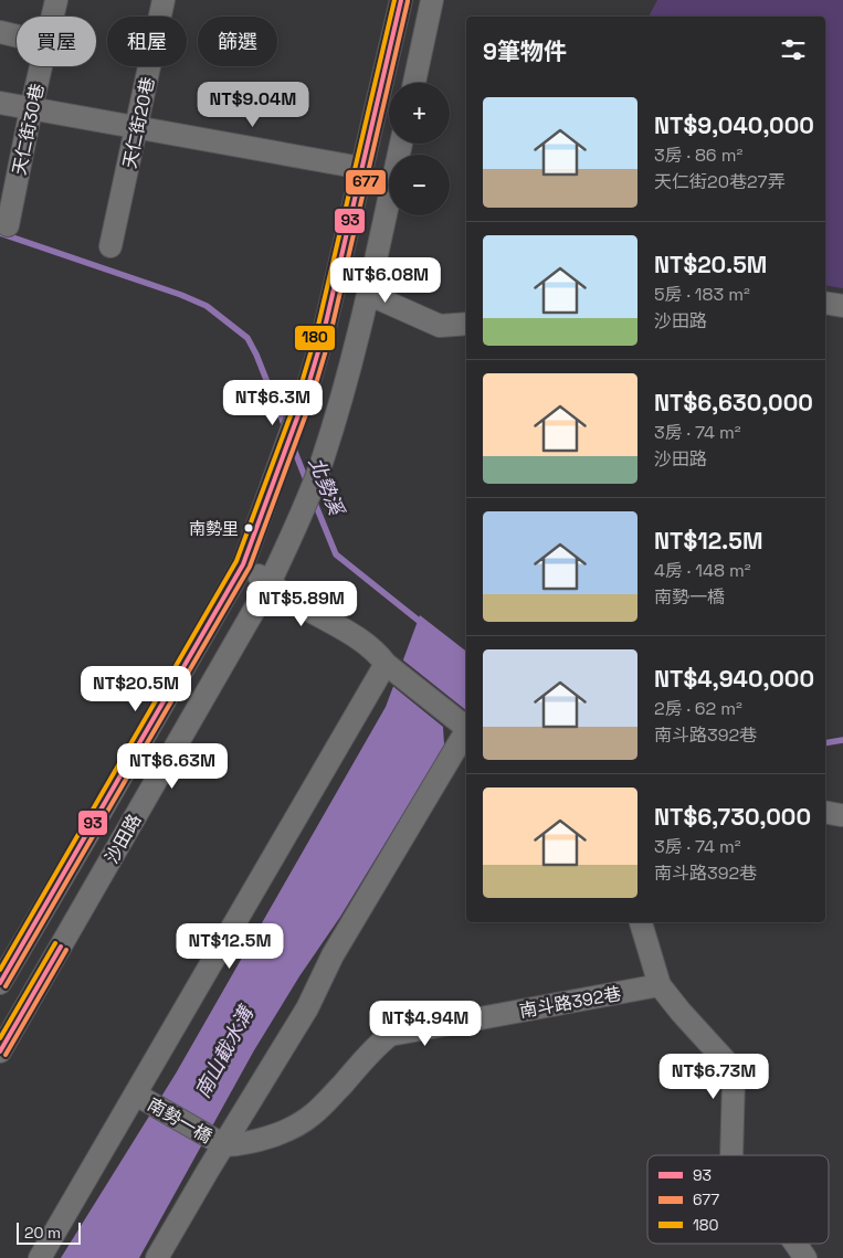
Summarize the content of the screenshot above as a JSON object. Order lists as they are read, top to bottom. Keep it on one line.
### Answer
{"streets":{"street":["天仁街20巷","天仁街30巷","沙田路","南斗路392巷","南勢一橋"]},"crossings":[["南斗路392巷","南勢一橋"]],"water":["北勢溪","南山截水溝"],"places":["南勢里"],"lines":["transit line 93","transit line 180","transit line 677"],"legend":["93","677","180"],"scale_bar":"20 m","page":{"chip":["買屋","租屋","篩選"],"heading":"9筆物件","price":["NT$9.04M","NT$6.08M","NT$6.3M","NT$5.89M","NT$20.5M","NT$6.63M","NT$12.5M","NT$4.94M","NT$6.73M"],"map_buttons":["+","−"],"list":[{"name":"NT$9,040,000","note":"3房 · 86 m² · 天仁街20巷27弄"},{"name":"NT$20.5M","note":"5房 · 183 m² · 沙田路"},{"name":"NT$6,630,000","note":"3房 · 74 m² · 沙田路"},{"name":"NT$12.5M","note":"4房 · 148 m² · 南勢一橋"},{"name":"NT$4,940,000","note":"2房 · 62 m² · 南斗路392巷"},{"name":"NT$6,730,000","note":"3房 · 74 m² · 南斗路392巷"}],"scale":"20 m"}}
